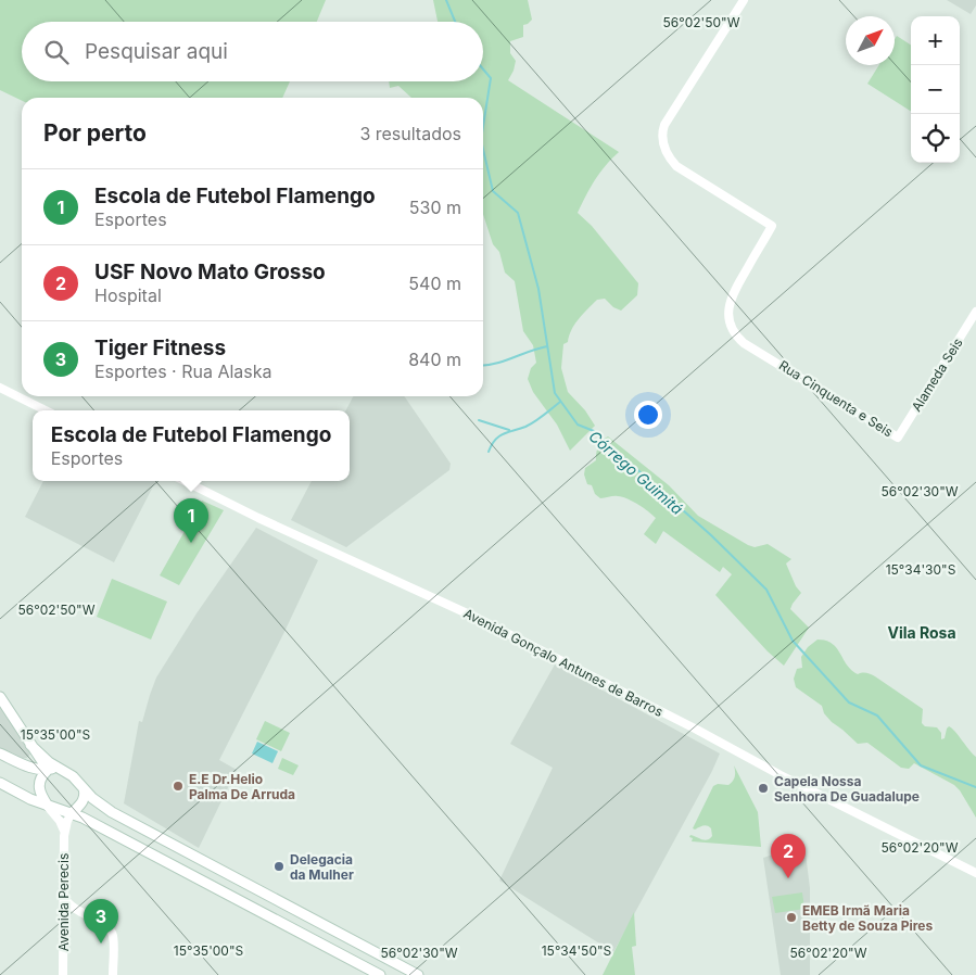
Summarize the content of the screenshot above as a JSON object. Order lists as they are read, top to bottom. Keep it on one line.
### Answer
{"streets":{"street":["Alameda Seis","Rua Cinquenta e Seis","Avenida Gonçalo Antunes de Barros","Avenida Perecis"]},"crossings":[["Alameda Seis","Rua Cinquenta e Seis"]],"districts":["Vila Rosa"],"water":["Córrego Guimitá"],"places":["E.E Dr.Helio Palma De Arruda","Capela Nossa Senhora De Guadalupe","Delegacia da Mulher","EMEB Irmã Maria Betty de Souza Pires"],"north":"top right","page":{"map_buttons":["+","−"],"search":"Pesquisar aqui","heading":["Por perto","3 resultados"],"list":[{"mark":"1","name":"Escola de Futebol Flamengo","note":"Esportes","value":"530 m"},{"mark":"2","name":"USF Novo Mato Grosso","note":"Hospital","value":"540 m"},{"mark":"3","name":"Tiger Fitness","note":"Esportes · Rua Alaska","value":"840 m"}],"popup":["Escola de Futebol Flamengo","Esportes"],"pins":["1","2","3"]},"coordinates":["56°02'50\"W","56°02'30\"W","15°34'30\"S","15°35'00\"S","56°02'20\"W","15°34'50\"S"]}
